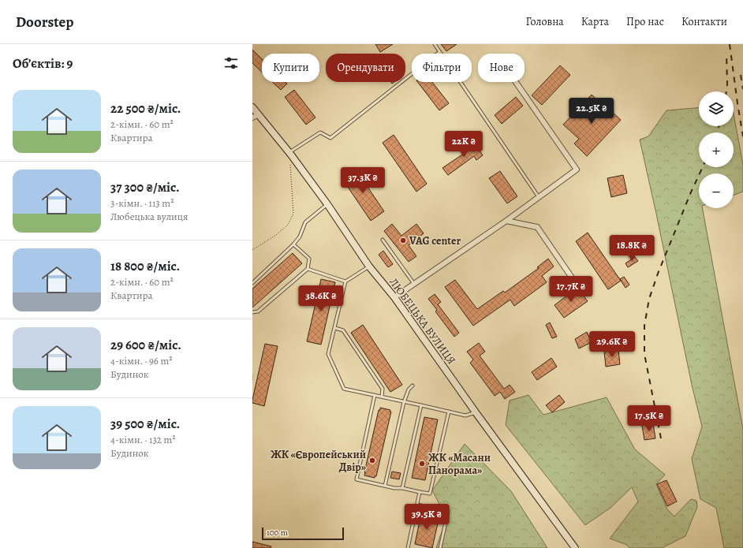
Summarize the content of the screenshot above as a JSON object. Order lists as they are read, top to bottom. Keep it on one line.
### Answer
{"streets":{"main road":["ЛЮБЕЦЬКА ВУЛИЦЯ"]},"places":["VAG center","ЖК «Європейський Двір»","ЖК «Масани Панорама»"],"scale_bar":"100 m","page":{"header":"Doorstep","nav":["Головна","Карта","Про нас","Контакти"],"heading":"Об’єктів: 9","chip":["Купити","Орендувати","Фільтри","Нове"],"list":[{"name":"22 500 ₴/міс.","note":"2-кімн. · 60 m² · Квартира"},{"name":"37 300 ₴/міс.","note":"3-кімн. · 113 m² · Любецька вулиця"},{"name":"18 800 ₴/міс.","note":"2-кімн. · 60 m² · Квартира"},{"name":"29 600 ₴/міс.","note":"4-кімн. · 96 m² · Будинок"},{"name":"39 500 ₴/міс.","note":"4-кімн. · 132 m² · Будинок"}],"map_buttons":["+","−"],"price":["22.5K ₴","22K ₴","37.3K ₴","18.8K ₴","17.7K ₴","38.6K ₴","29.6K ₴","17.5K ₴","39.5K ₴"],"scale":"100 m"}}
